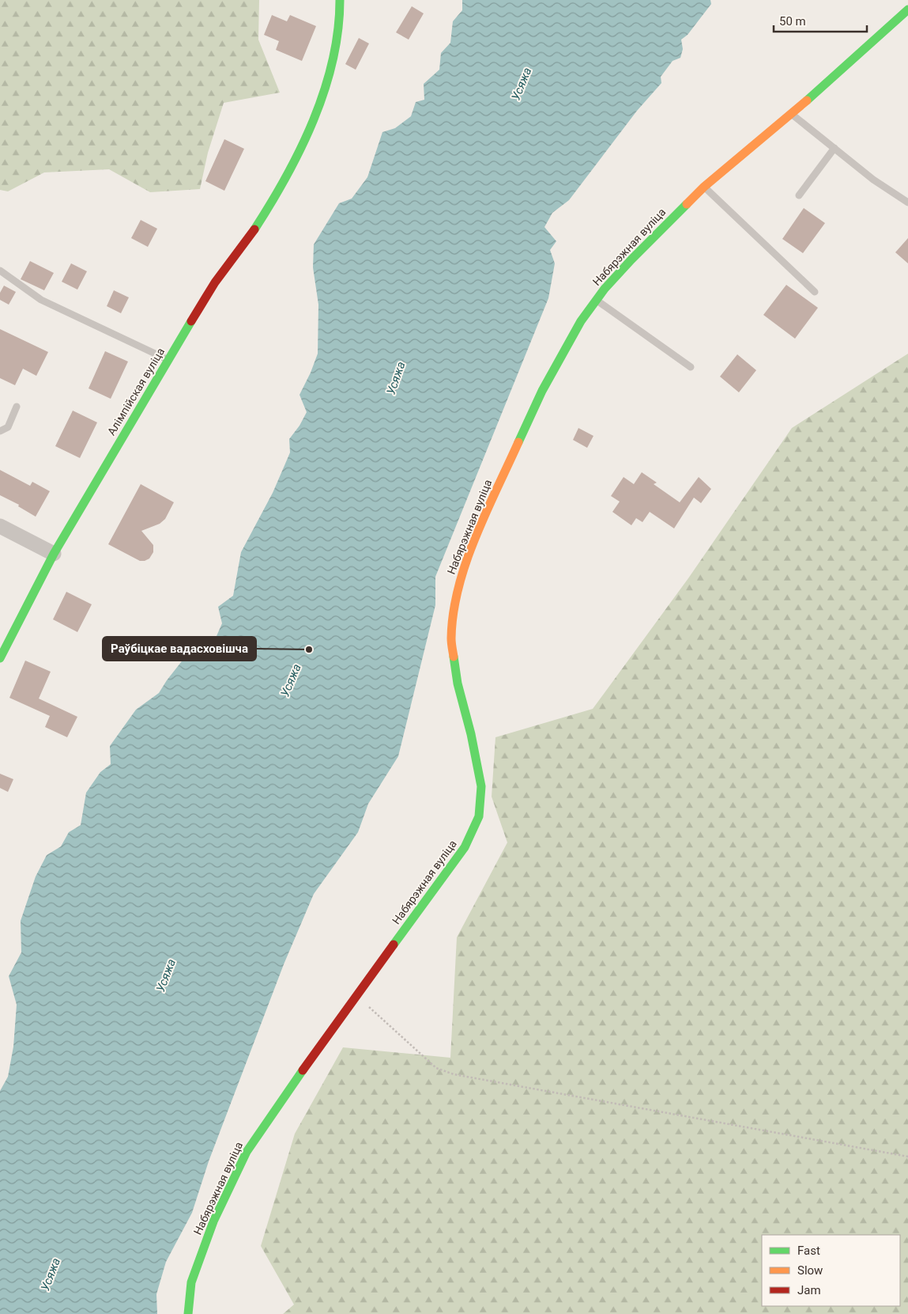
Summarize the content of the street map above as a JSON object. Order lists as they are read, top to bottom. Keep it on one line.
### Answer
{"streets":{"street":["Набярэжная вуліца","Алімпійская вуліца"]},"water":["Усяжа"],"places":["Раўбіцкае вадасховішча"],"legend":["Fast","Slow","Jam"],"scale_bar":"50 m"}
